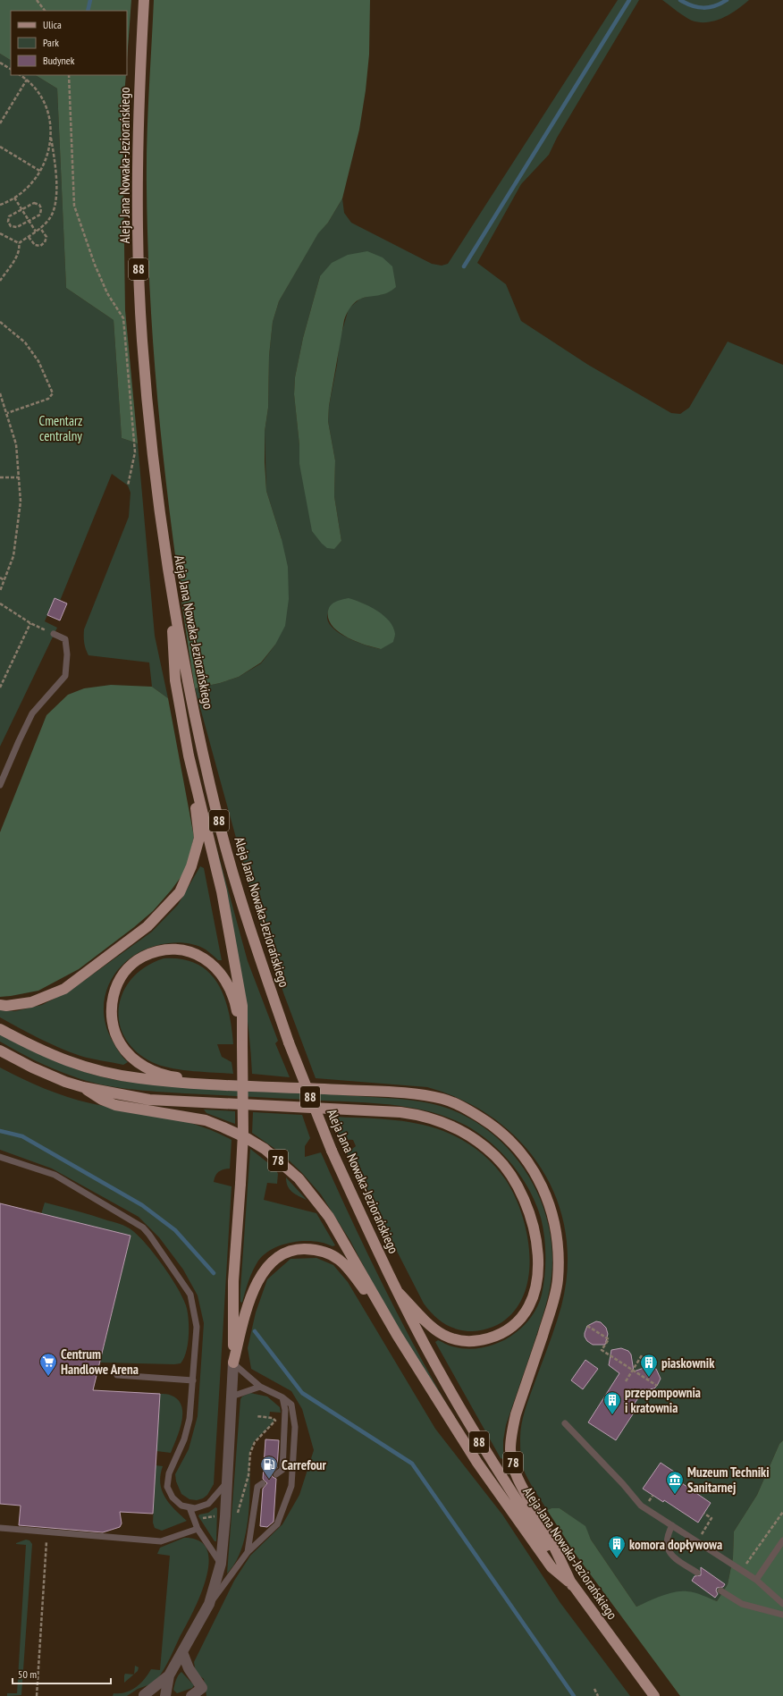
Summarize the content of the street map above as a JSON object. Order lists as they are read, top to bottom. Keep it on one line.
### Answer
{"streets":{"main road":["Aleja Jana Nowaka-Jeziorańskiego","88","78"]},"crossings":[["Aleja Jana Nowaka-Jeziorańskiego","78"]],"parks":["Cmentarz centralny"],"places":{"supermarket":["Centrum Handlowe Arena"],"building":["piaskownik","przepompownia i kratownia","komora dopływowa"],"fuel station":["Carrefour"],"museum":["Muzeum Techniki Sanitarnej"]},"legend":["Ulica","Park","Budynek"],"scale_bar":"50 m"}
